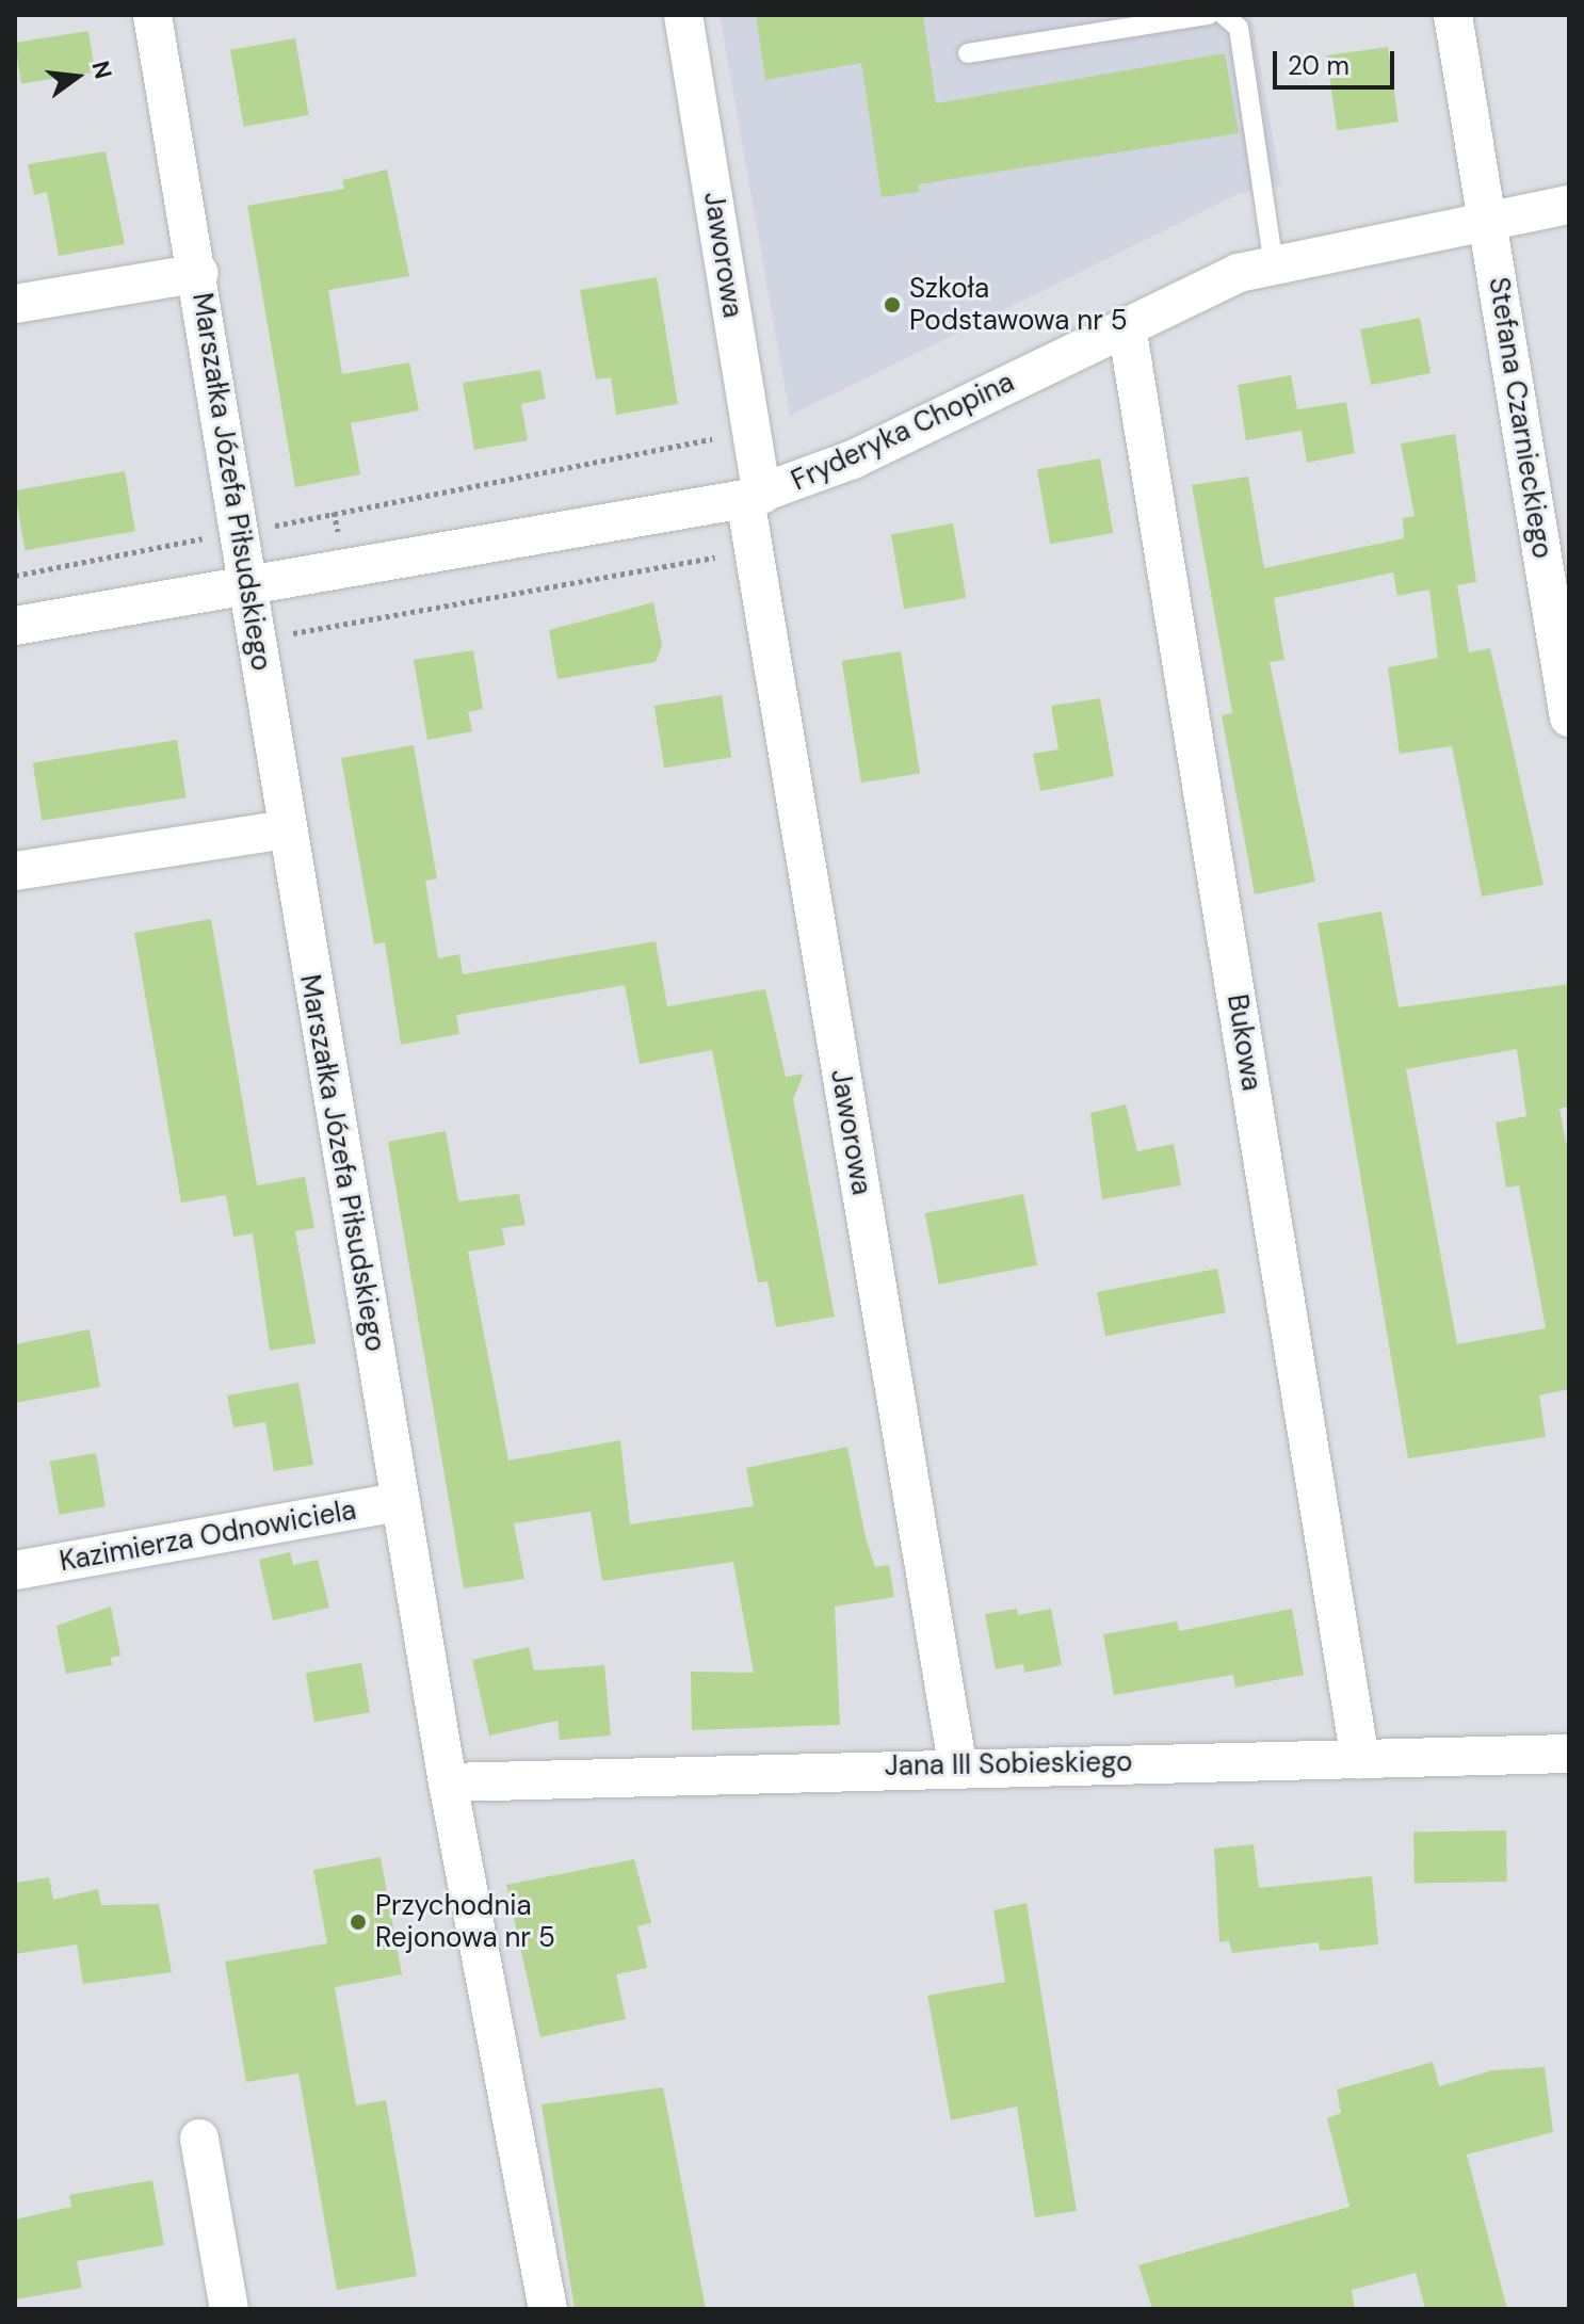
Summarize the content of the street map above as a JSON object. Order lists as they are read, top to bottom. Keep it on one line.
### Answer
{"streets":{"street":["Jaworowa","Stefana Czarnieckiego","Fryderyka Chopina","Marszałka Józefa Piłsudskiego","Bukowa","Kazimierza Odnowiciela","Jana III Sobieskiego"]},"crossings":[["Jaworowa","Fryderyka Chopina"],["Jaworowa","Jana III Sobieskiego"],["Stefana Czarnieckiego","Fryderyka Chopina"],["Fryderyka Chopina","Marszałka Józefa Piłsudskiego"],["Fryderyka Chopina","Bukowa"],["Marszałka Józefa Piłsudskiego","Kazimierza Odnowiciela"],["Marszałka Józefa Piłsudskiego","Jana III Sobieskiego"],["Bukowa","Jana III Sobieskiego"]],"places":["Szkoła Podstawowa nr 5","Przychodnia Rejonowa nr 5"],"scale_bar":"20 m","north":"right"}
